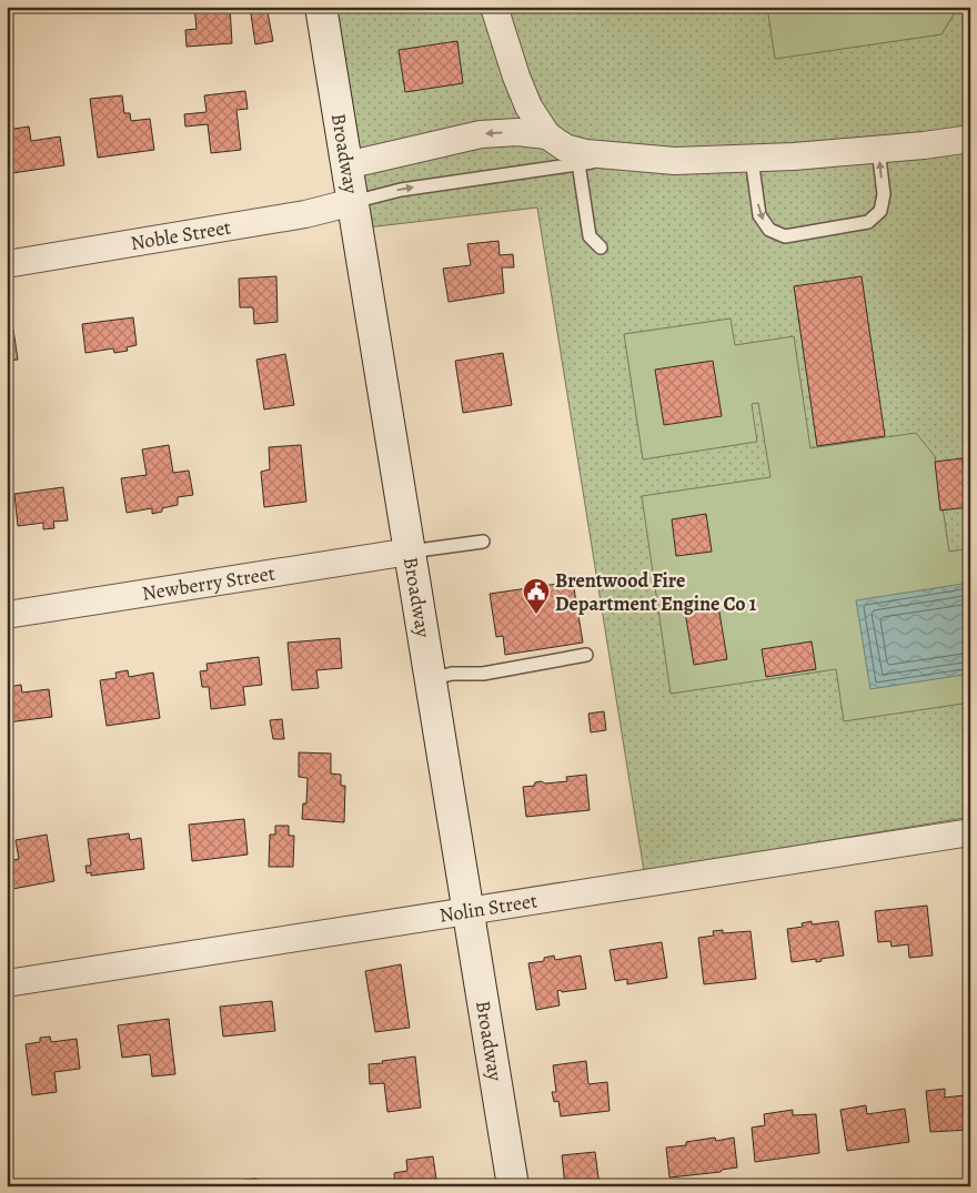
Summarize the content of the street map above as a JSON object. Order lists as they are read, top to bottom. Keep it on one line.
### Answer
{"streets":{"street":["Broadway","Noble Street","Newberry Street","Nolin Street"]},"crossings":[["Broadway","Noble Street"],["Broadway","Newberry Street"],["Broadway","Nolin Street"]],"places":{"public building":["Brentwood Fire Department Engine Co 1"]}}
